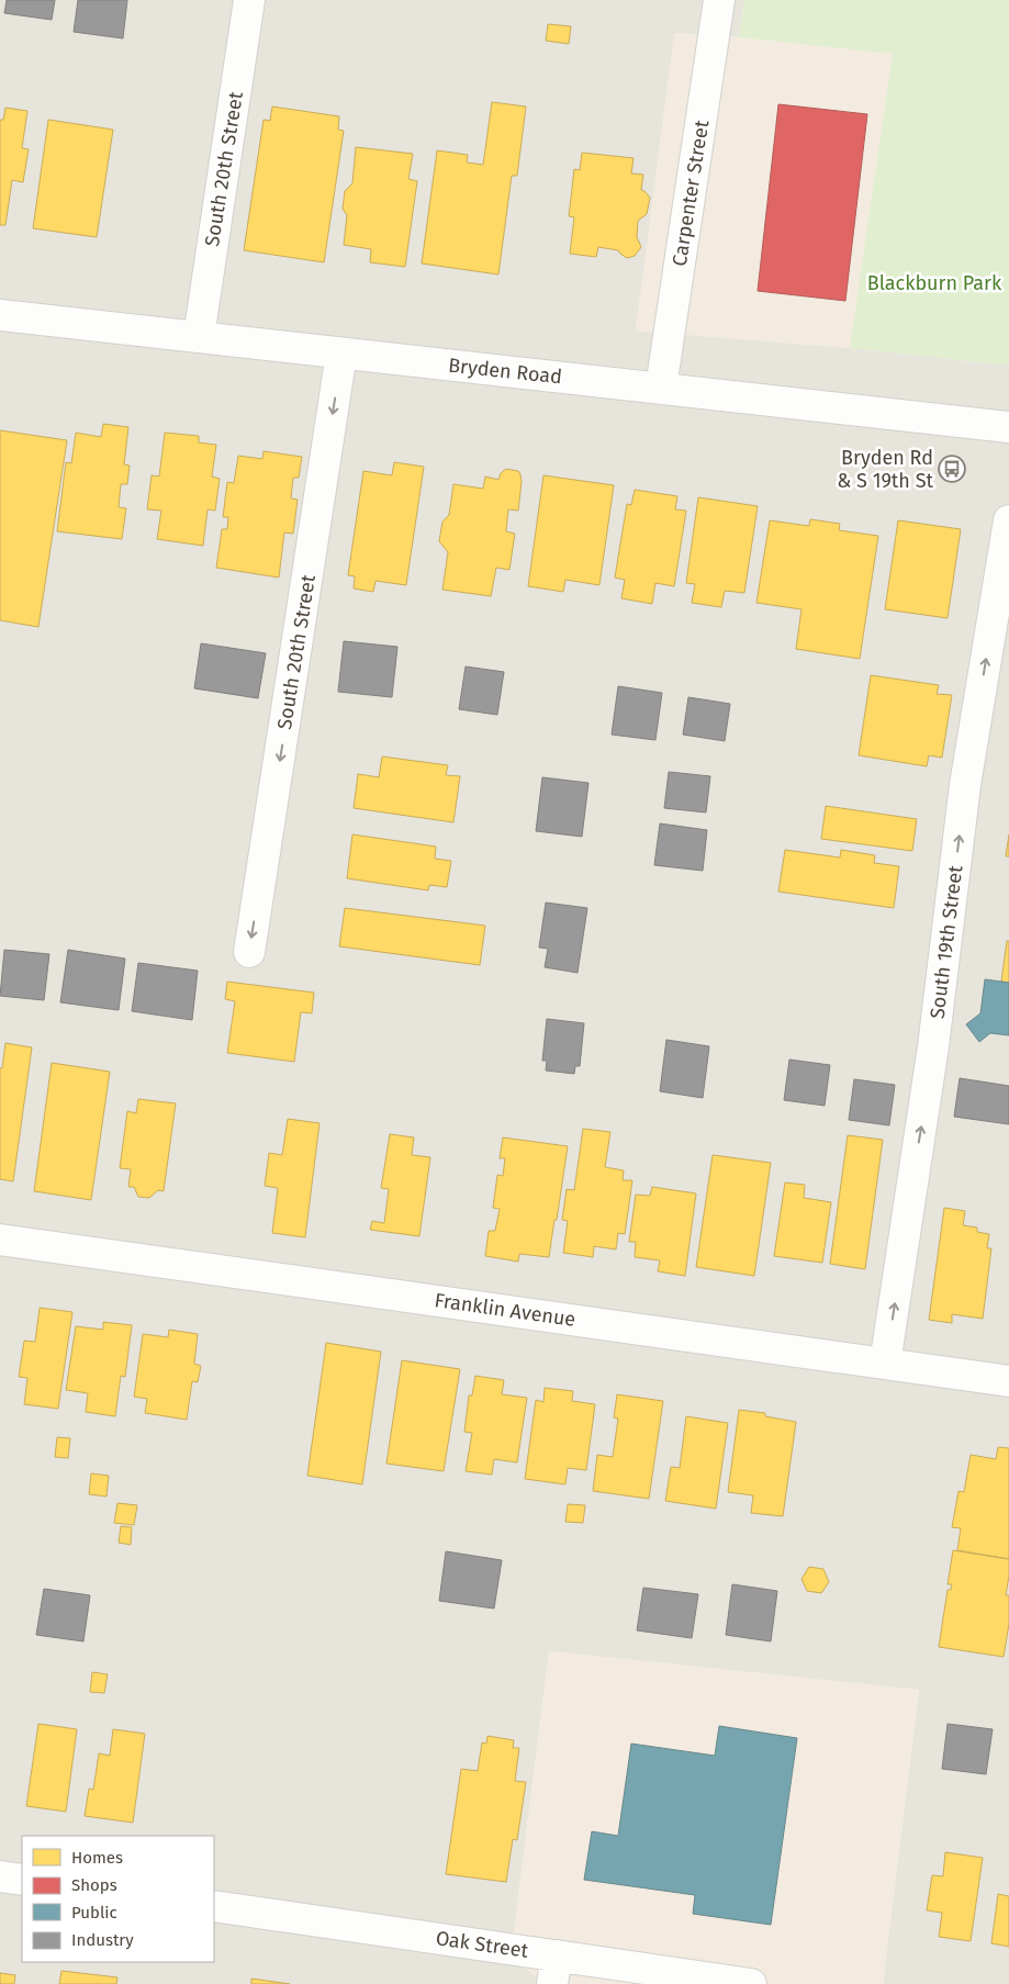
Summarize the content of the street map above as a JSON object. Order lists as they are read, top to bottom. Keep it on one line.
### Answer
{"streets":{"street":["South 20th Street","Carpenter Street","Bryden Road","South 19th Street","Franklin Avenue","Oak Street"]},"crossings":[["South 20th Street","Bryden Road"],["Carpenter Street","Bryden Road"],["South 19th Street","Franklin Avenue"]],"one_way":["South 20th Street","South 19th Street"],"parks":["Blackburn Park"],"places":{"bus stop":["Bryden Rd & S 19th St"]},"legend":["Homes","Shops","Public","Industry"]}
